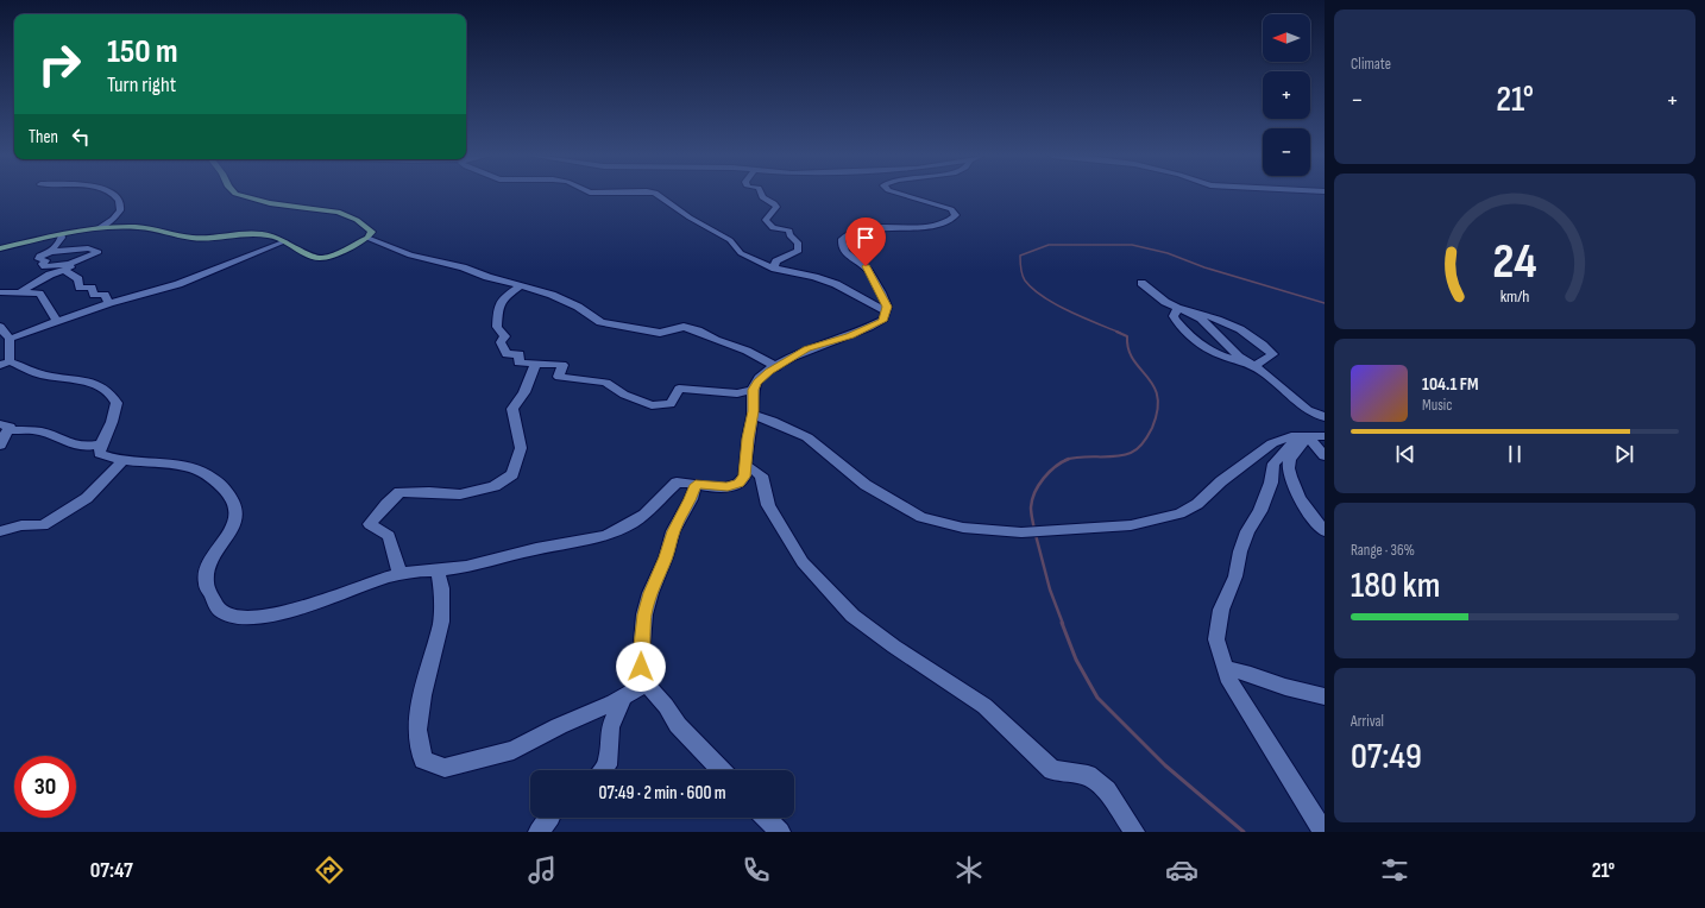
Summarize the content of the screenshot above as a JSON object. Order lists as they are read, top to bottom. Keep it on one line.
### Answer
{"north":"left","page":{"tile":["Climate",["Range · 36%","180 km"],["Arrival","07:49"]],"map_buttons":["+","−"],"turn":["150 m","Turn right"],"heat":["−","21°","+"],"then":"Then","song":["104.1 FM","Music"],"limit":"30","trip":"07:49 · 2 min · 600 m","tabs":["07:47","21°"],"gauge":["24","km/h"]}}
